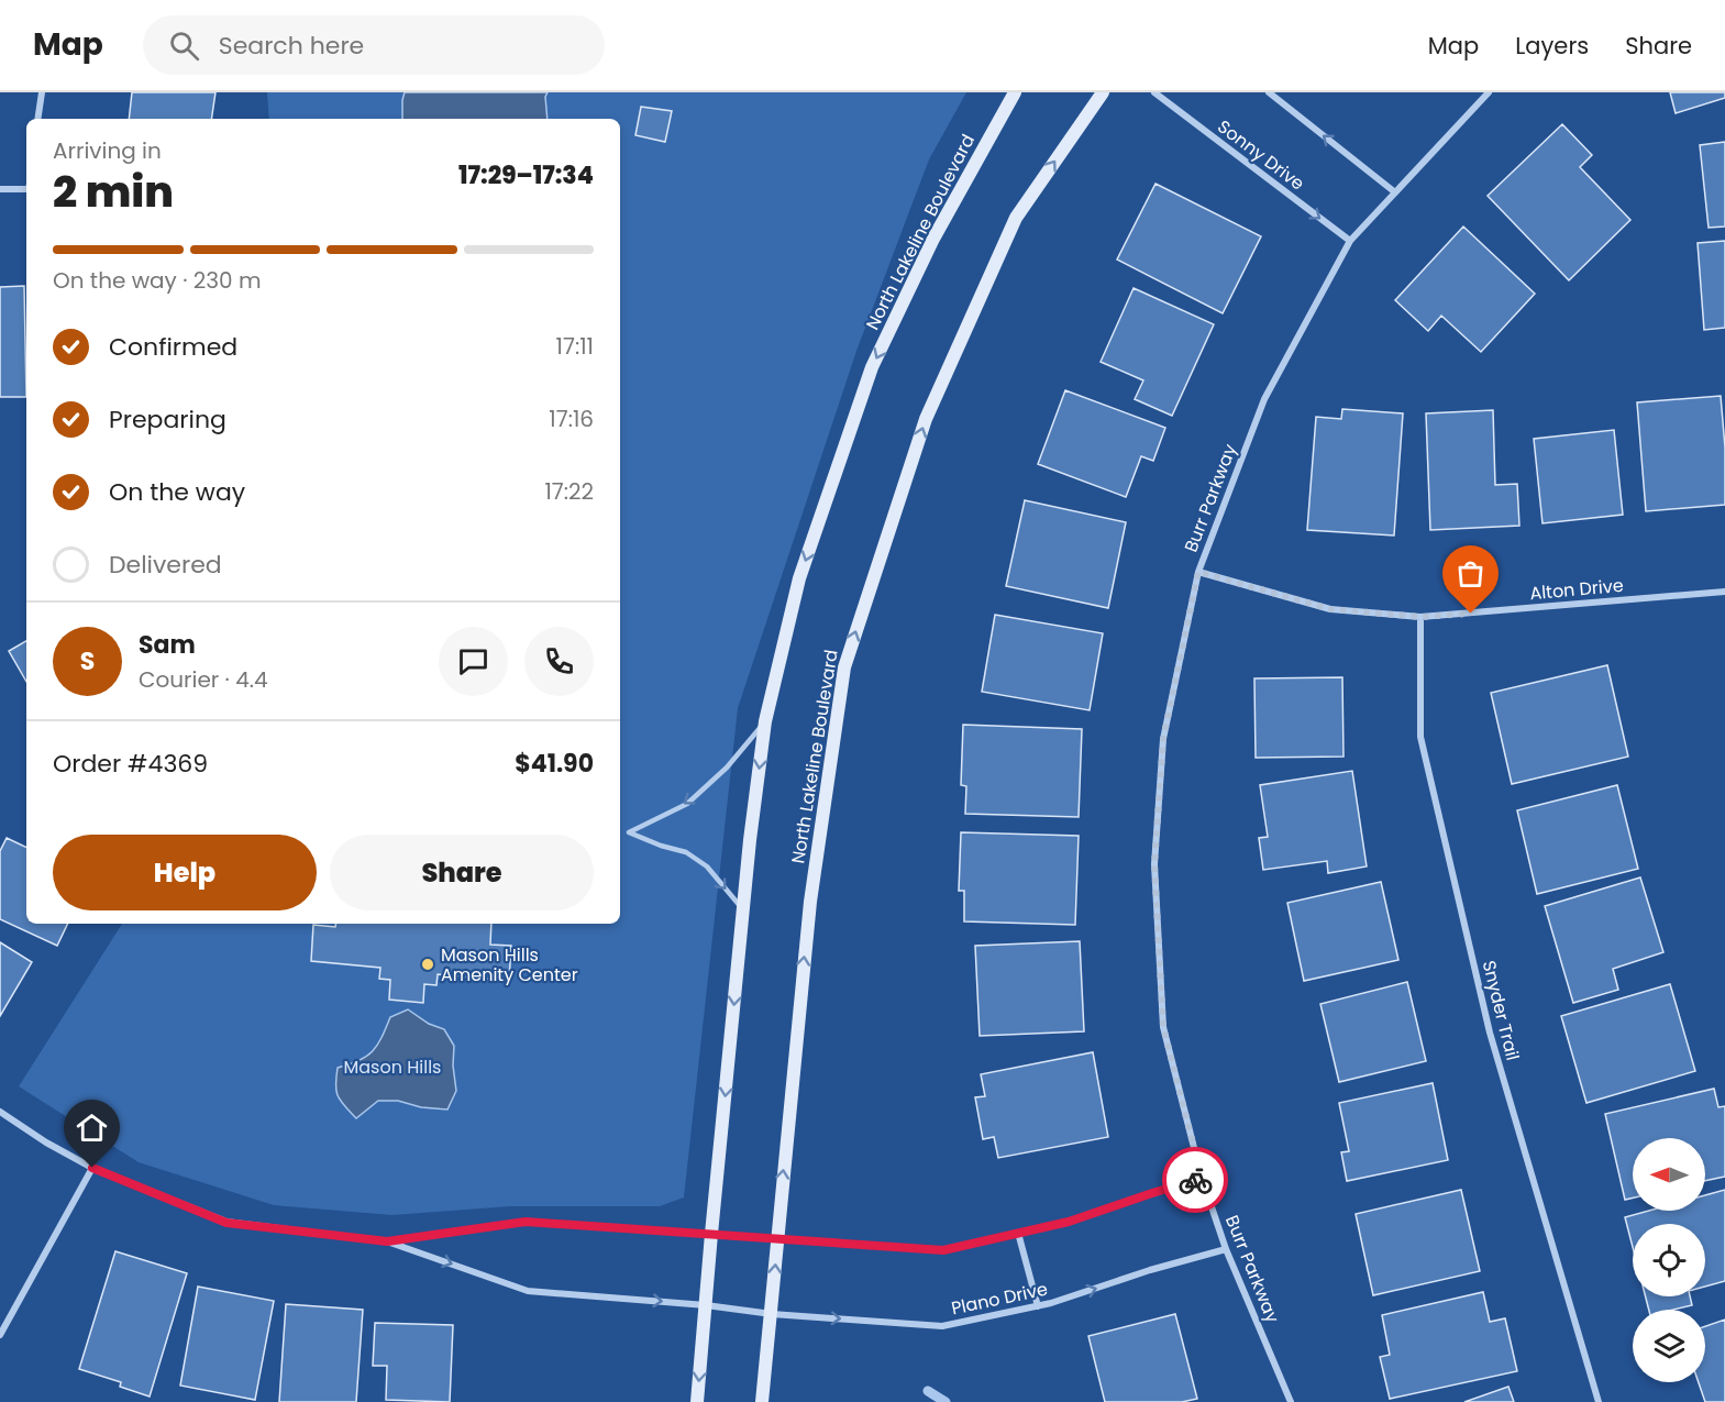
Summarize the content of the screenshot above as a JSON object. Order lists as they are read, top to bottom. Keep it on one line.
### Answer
{"streets":{"main road":["North Lakeline Boulevard"],"street":["Sonny Drive","Burr Parkway","Alton Drive","Snyder Trail","Plano Drive"]},"crossings":[["Sonny Drive","Burr Parkway"],["North Lakeline Boulevard","Plano Drive"],["Burr Parkway","Alton Drive"],["Burr Parkway","Plano Drive"],["Alton Drive","Snyder Trail"]],"one_way":["Sonny Drive","Plano Drive"],"parks":["Mason Hills"],"places":["Mason Hills Amenity Center"],"north":"left","page":{"header":"Map","search":"Search here","nav":["Map","Layers","Share"],"heading":["2 min","Arriving in","17:29–17:34"],"panel":["Sam","Courier · 4.4","Order #4369","$41.90"],"bar":"On the way · 230 m","list":[["Confirmed","17:11"],["Preparing","17:16"],["On the way","17:22"],"Delivered"],"round":"S","buttons":["Help","Share"]}}
